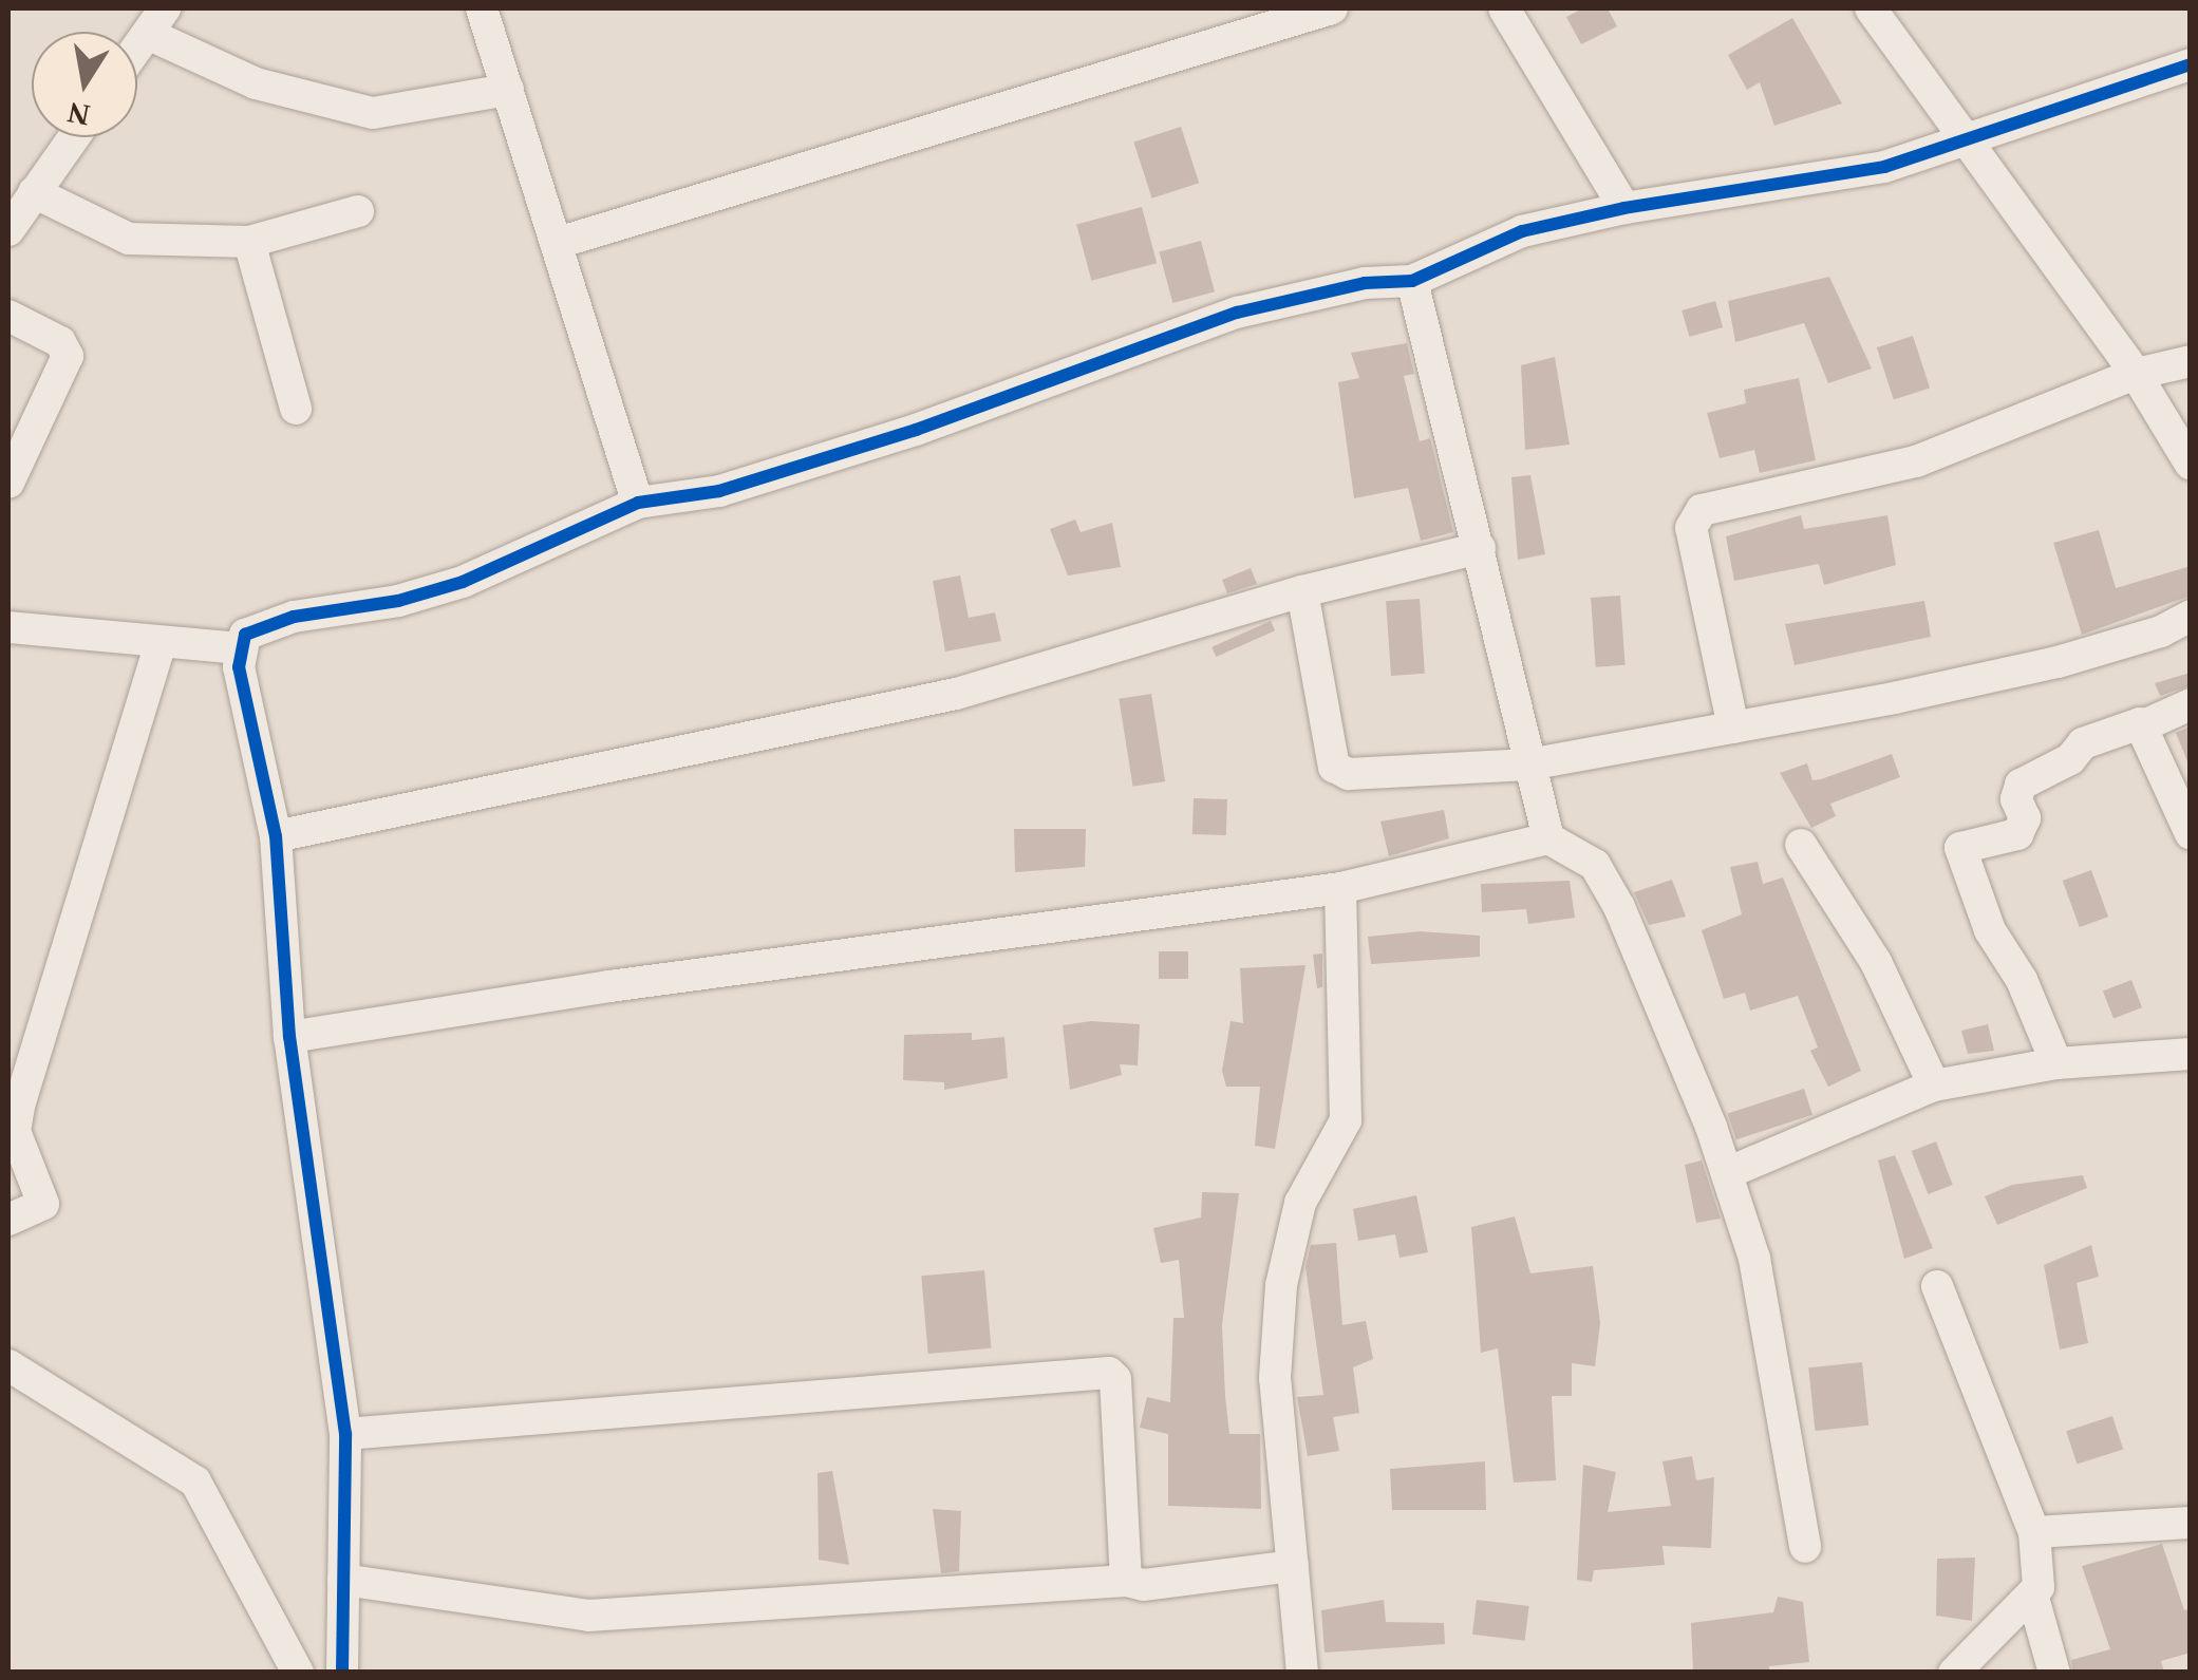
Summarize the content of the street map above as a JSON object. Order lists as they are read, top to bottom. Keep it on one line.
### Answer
{"north":"bottom"}
